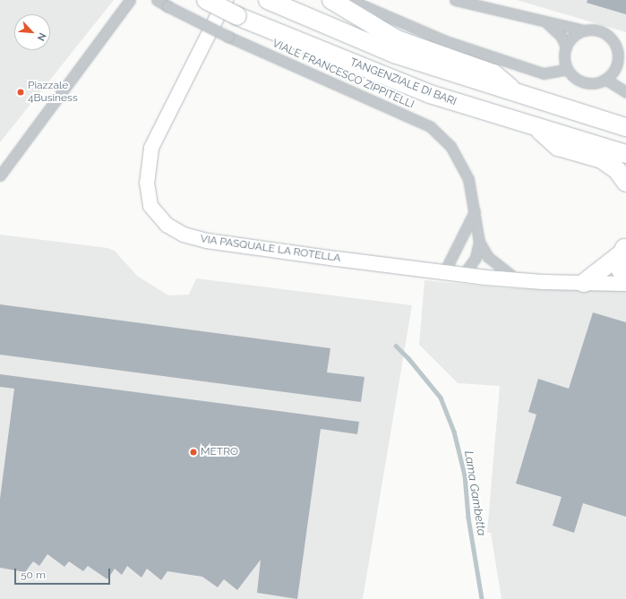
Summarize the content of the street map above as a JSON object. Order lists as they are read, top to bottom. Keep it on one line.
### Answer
{"streets":{"highway":["TANGENZIALE DI BARI"],"street":["VIALE FRANCESCO ZIPPITELLI","VIA PASQUALE LA ROTELLA"]},"water":["Lama Gambetta"],"places":["Piazzale 4Business","METRO"],"scale_bar":"50 m","north":"bottom right"}
